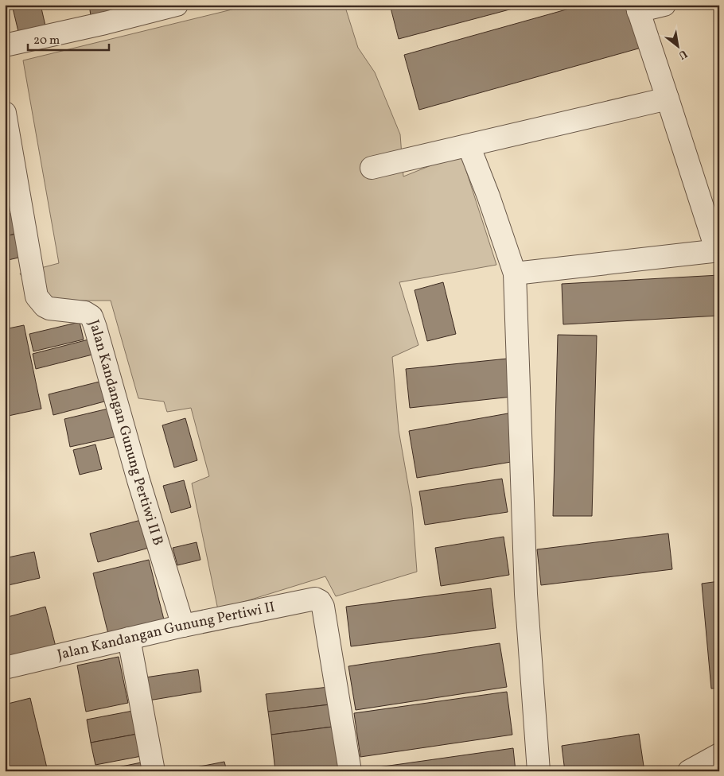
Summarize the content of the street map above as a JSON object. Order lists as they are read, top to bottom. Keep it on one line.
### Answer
{"streets":{"street":["Jalan Kandangan Gunung Pertiwi II B","Jalan Kandangan Gunung Pertiwi II"]},"crossings":[["Jalan Kandangan Gunung Pertiwi II B","Jalan Kandangan Gunung Pertiwi II"]],"scale_bar":"20 m","north":"bottom right"}
